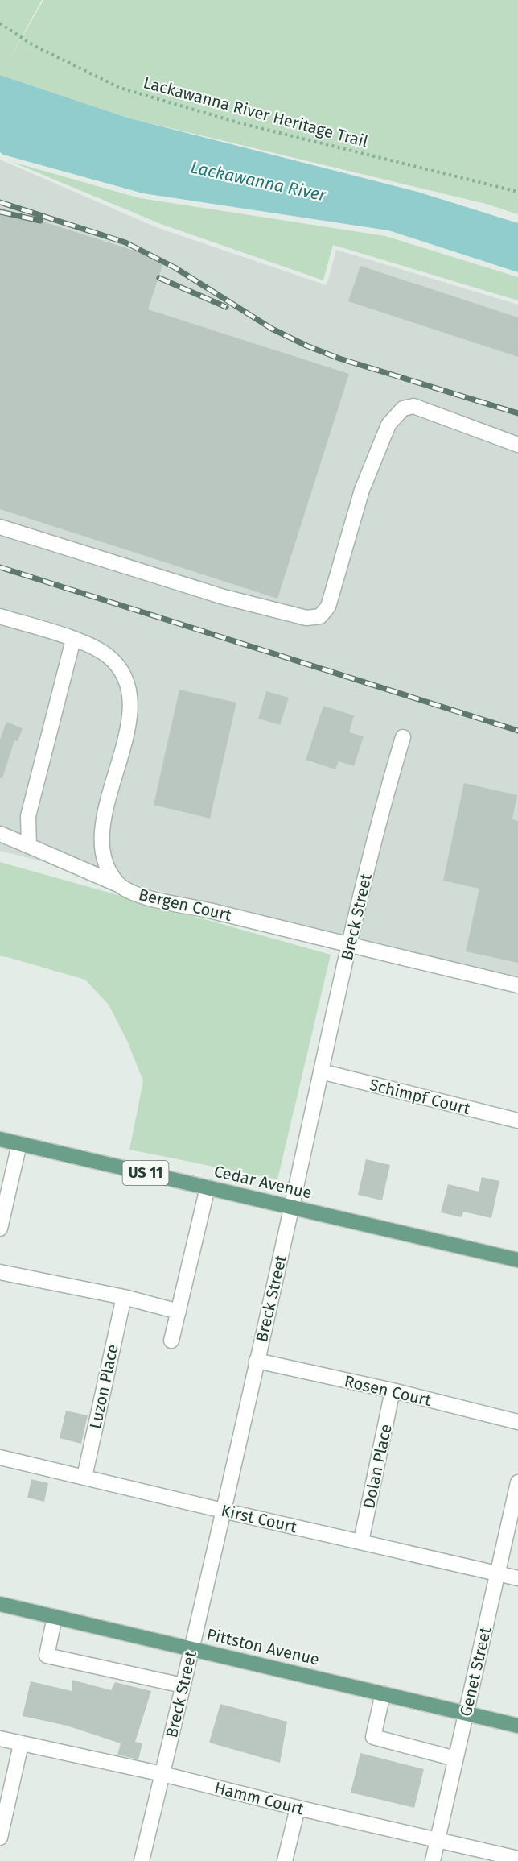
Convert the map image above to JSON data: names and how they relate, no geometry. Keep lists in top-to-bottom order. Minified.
{"streets":{"main road":["US 11","Cedar Avenue","Pittston Avenue"],"street":["Bergen Court","Breck Street","Schimpf Court","Luzon Place","Rosen Court","Dolan Place","Kirst Court","Genet Street","Hamm Court"],"path":["Lackawanna River Heritage Trail"]},"crossings":[["Bergen Court","Breck Street"],["Breck Street","Schimpf Court"],["Breck Street","Cedar Avenue"],["Breck Street","Rosen Court"],["Breck Street","Kirst Court"],["Breck Street","Pittston Avenue"],["Breck Street","Hamm Court"],["Luzon Place","Kirst Court"],["Rosen Court","Dolan Place"],["Dolan Place","Kirst Court"],["Kirst Court","Genet Street"],["Pittston Avenue","Genet Street"],["Genet Street","Hamm Court"]],"water":["Lackawanna River"]}
